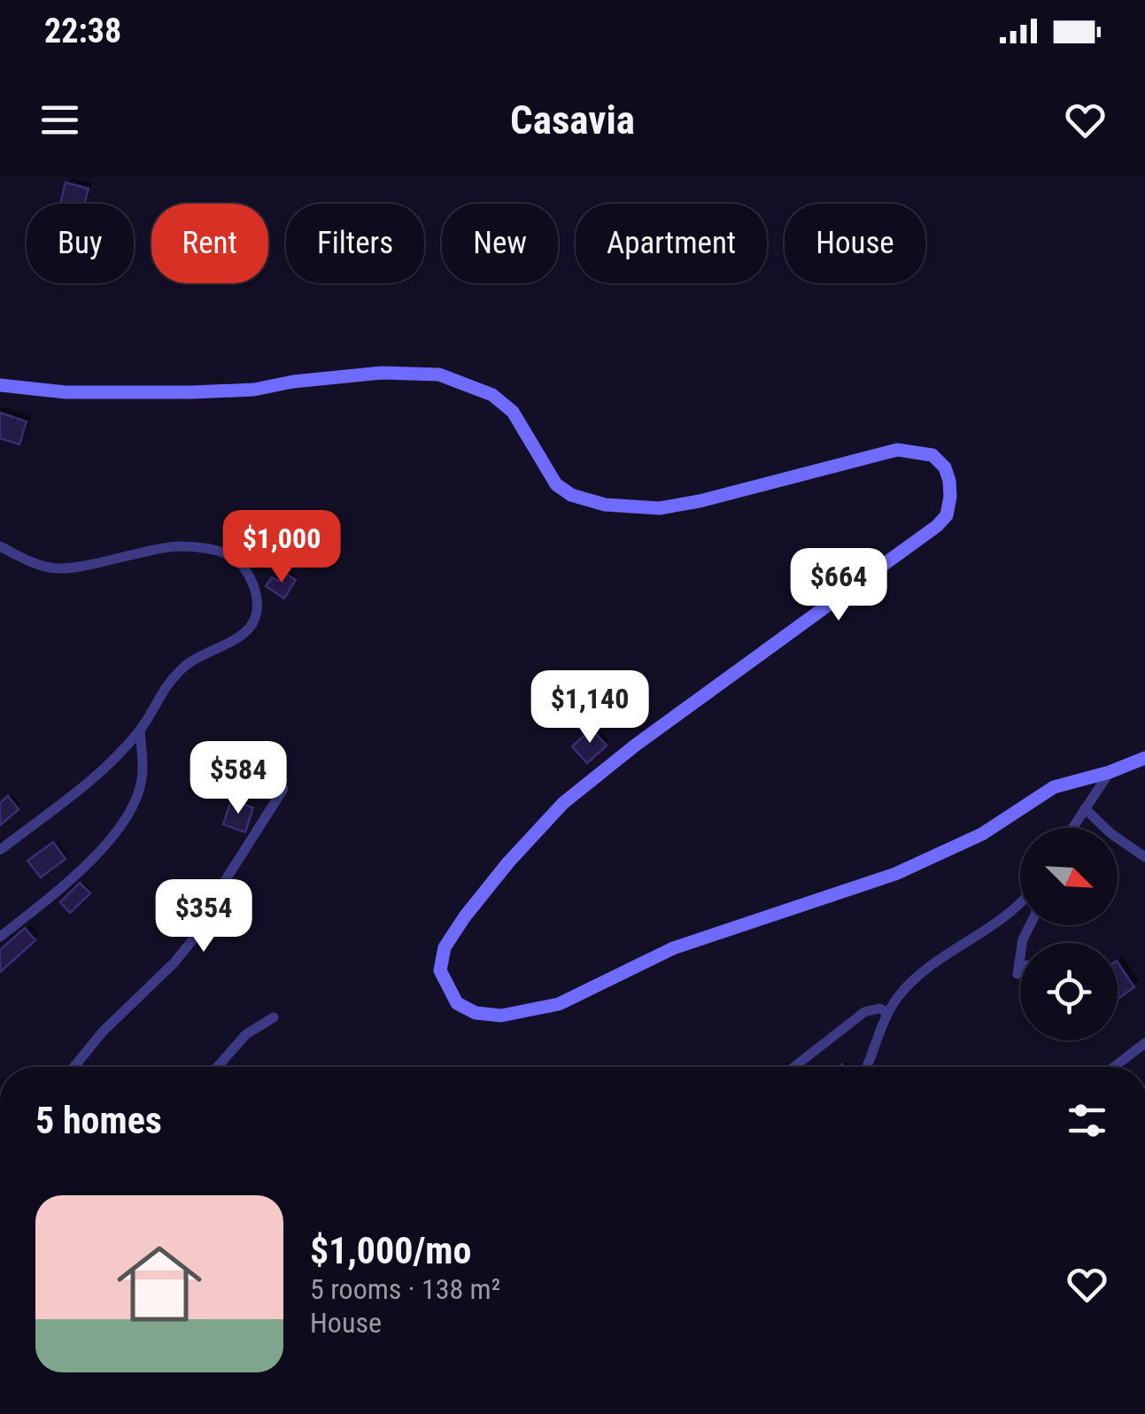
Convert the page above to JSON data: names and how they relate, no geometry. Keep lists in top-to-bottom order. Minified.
{"north":"bottom right","page":{"status":"22:38","header":"Casavia","chip":["Buy","Rent","Filters","New","Apartment","House"],"price":["$1,000","$664","$1,140","$584","$354"],"heading":"5 homes","list":[{"name":"$1,000/mo","note":"5 rooms · 138 m² · House"}]}}
